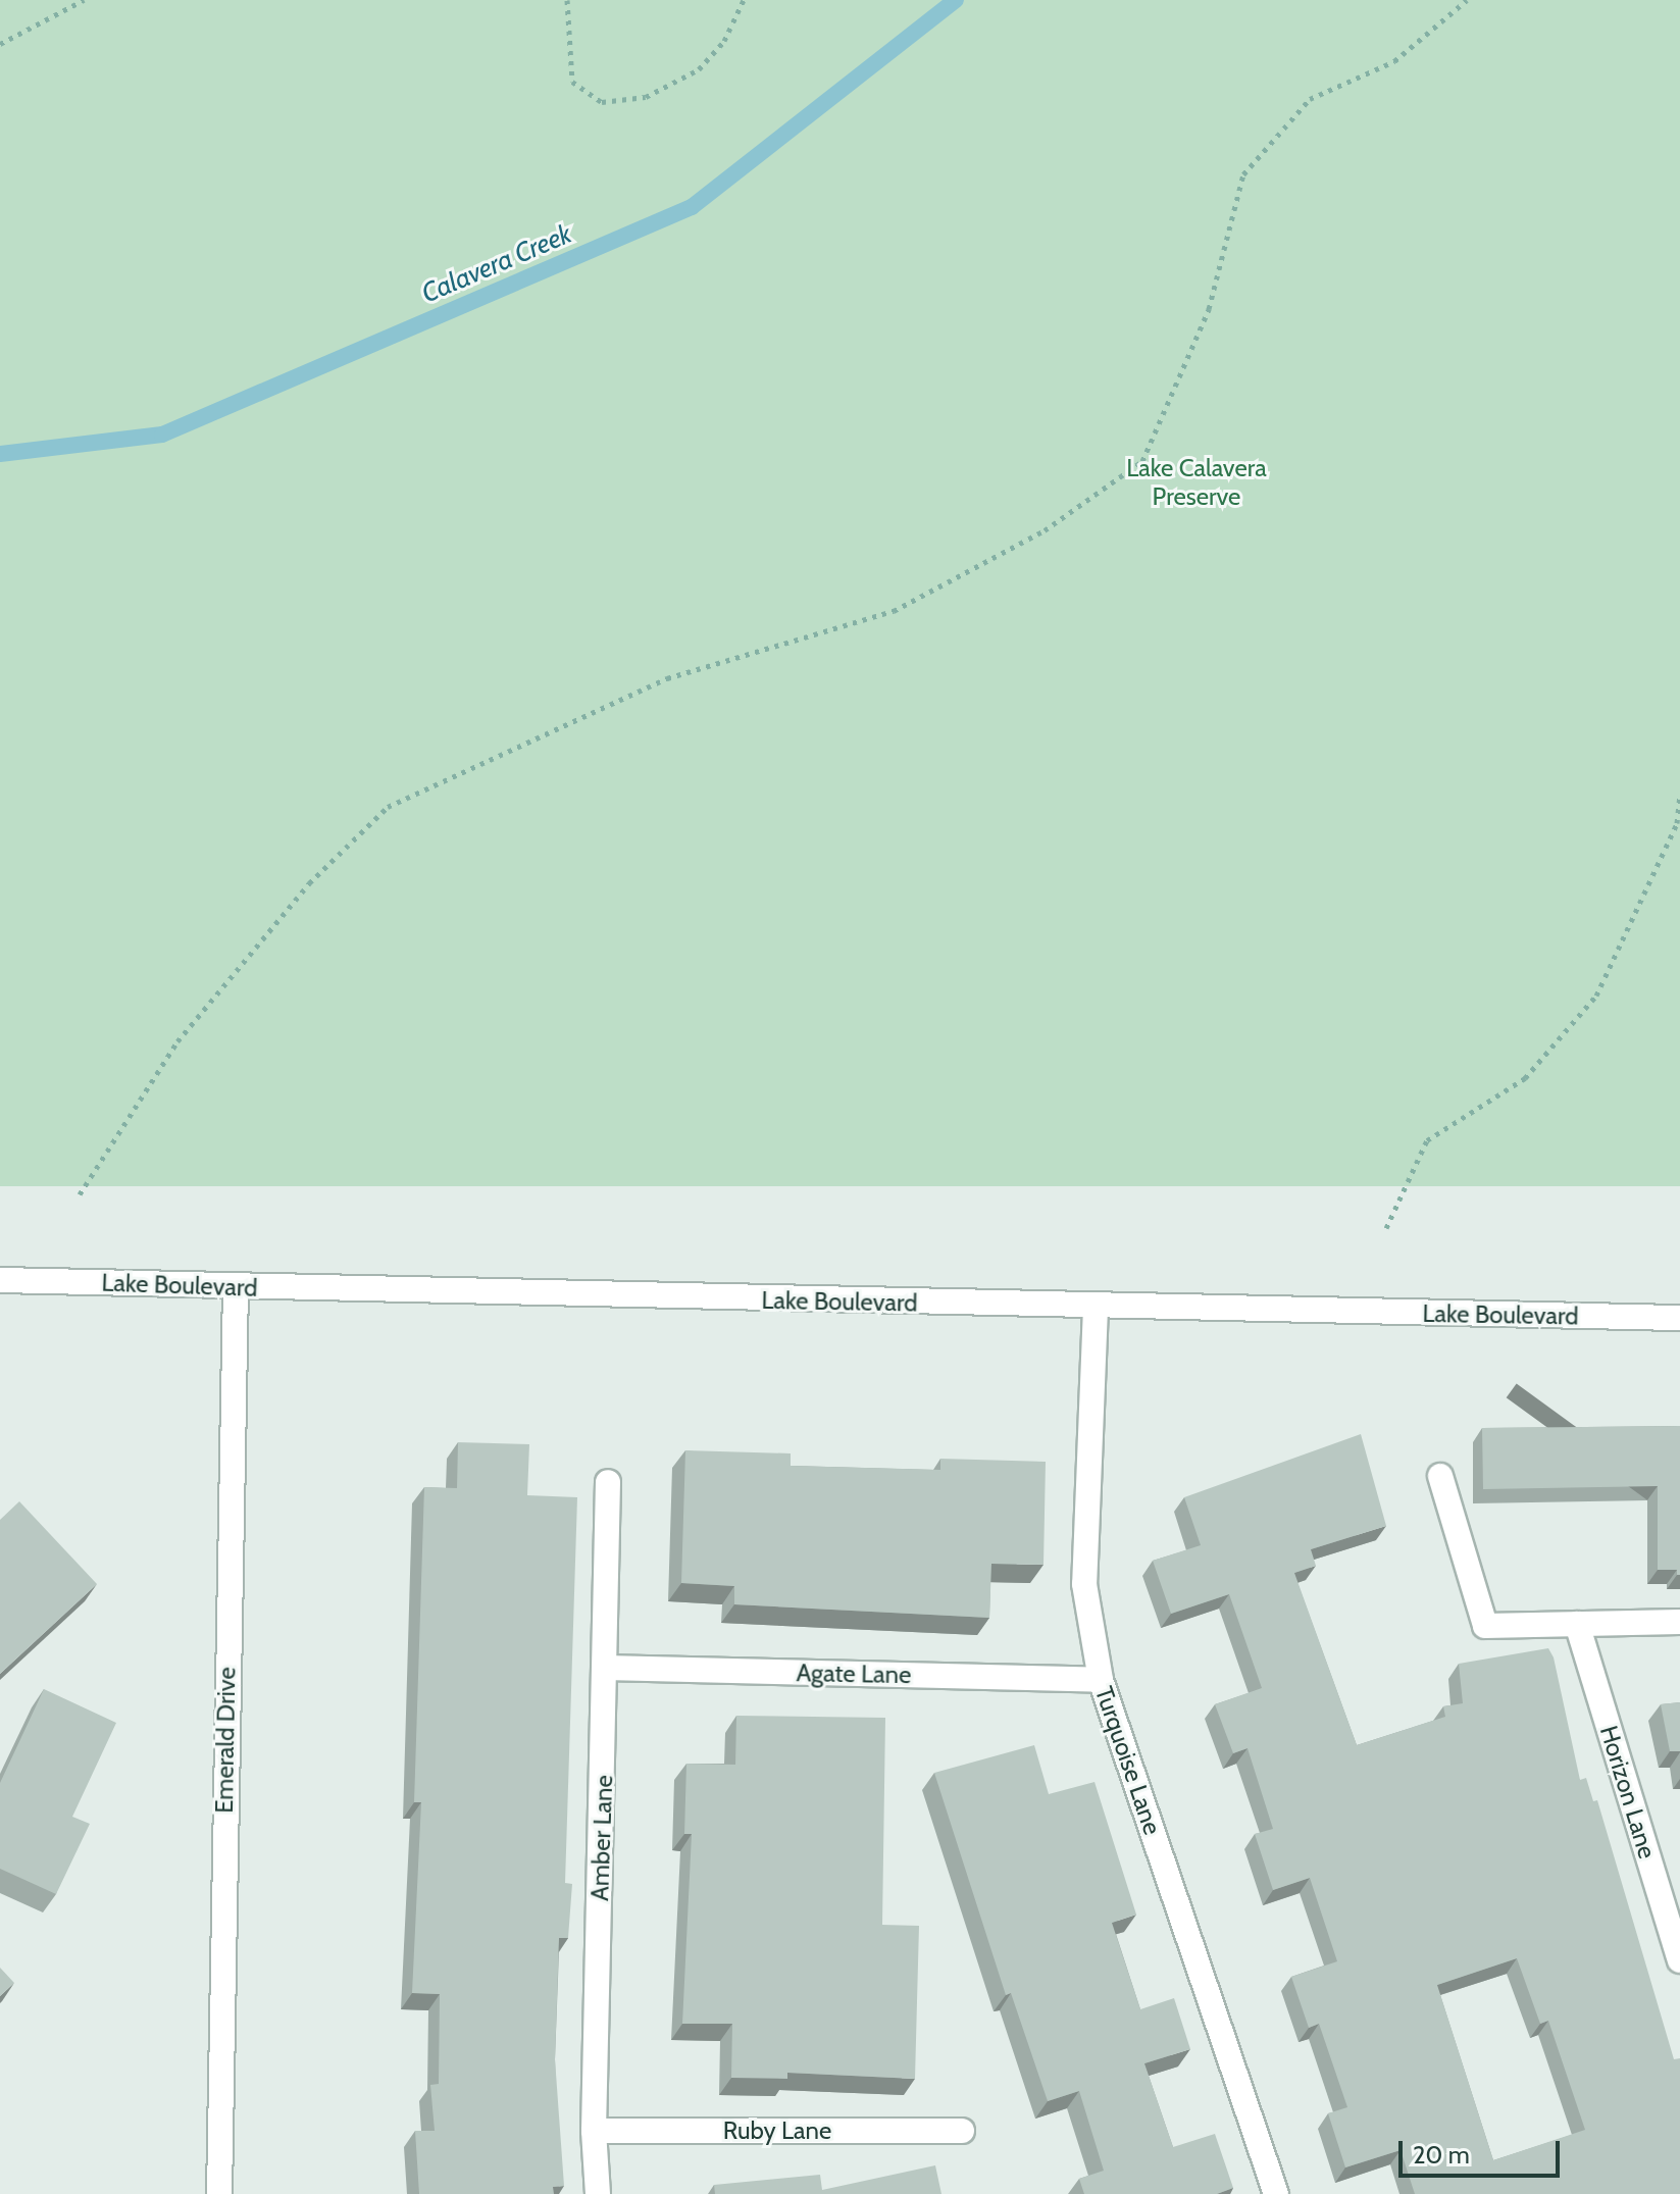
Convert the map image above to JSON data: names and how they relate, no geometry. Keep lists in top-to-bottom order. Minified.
{"streets":{"street":["Lake Boulevard","Agate Lane","Emerald Drive","Turquoise Lane","Horizon Lane","Amber Lane","Ruby Lane"]},"crossings":[["Lake Boulevard","Emerald Drive"],["Lake Boulevard","Turquoise Lane"],["Agate Lane","Turquoise Lane"],["Agate Lane","Amber Lane"],["Amber Lane","Ruby Lane"]],"water":["Calavera Creek"],"parks":["Lake Calavera Preserve"],"scale_bar":"20 m"}
